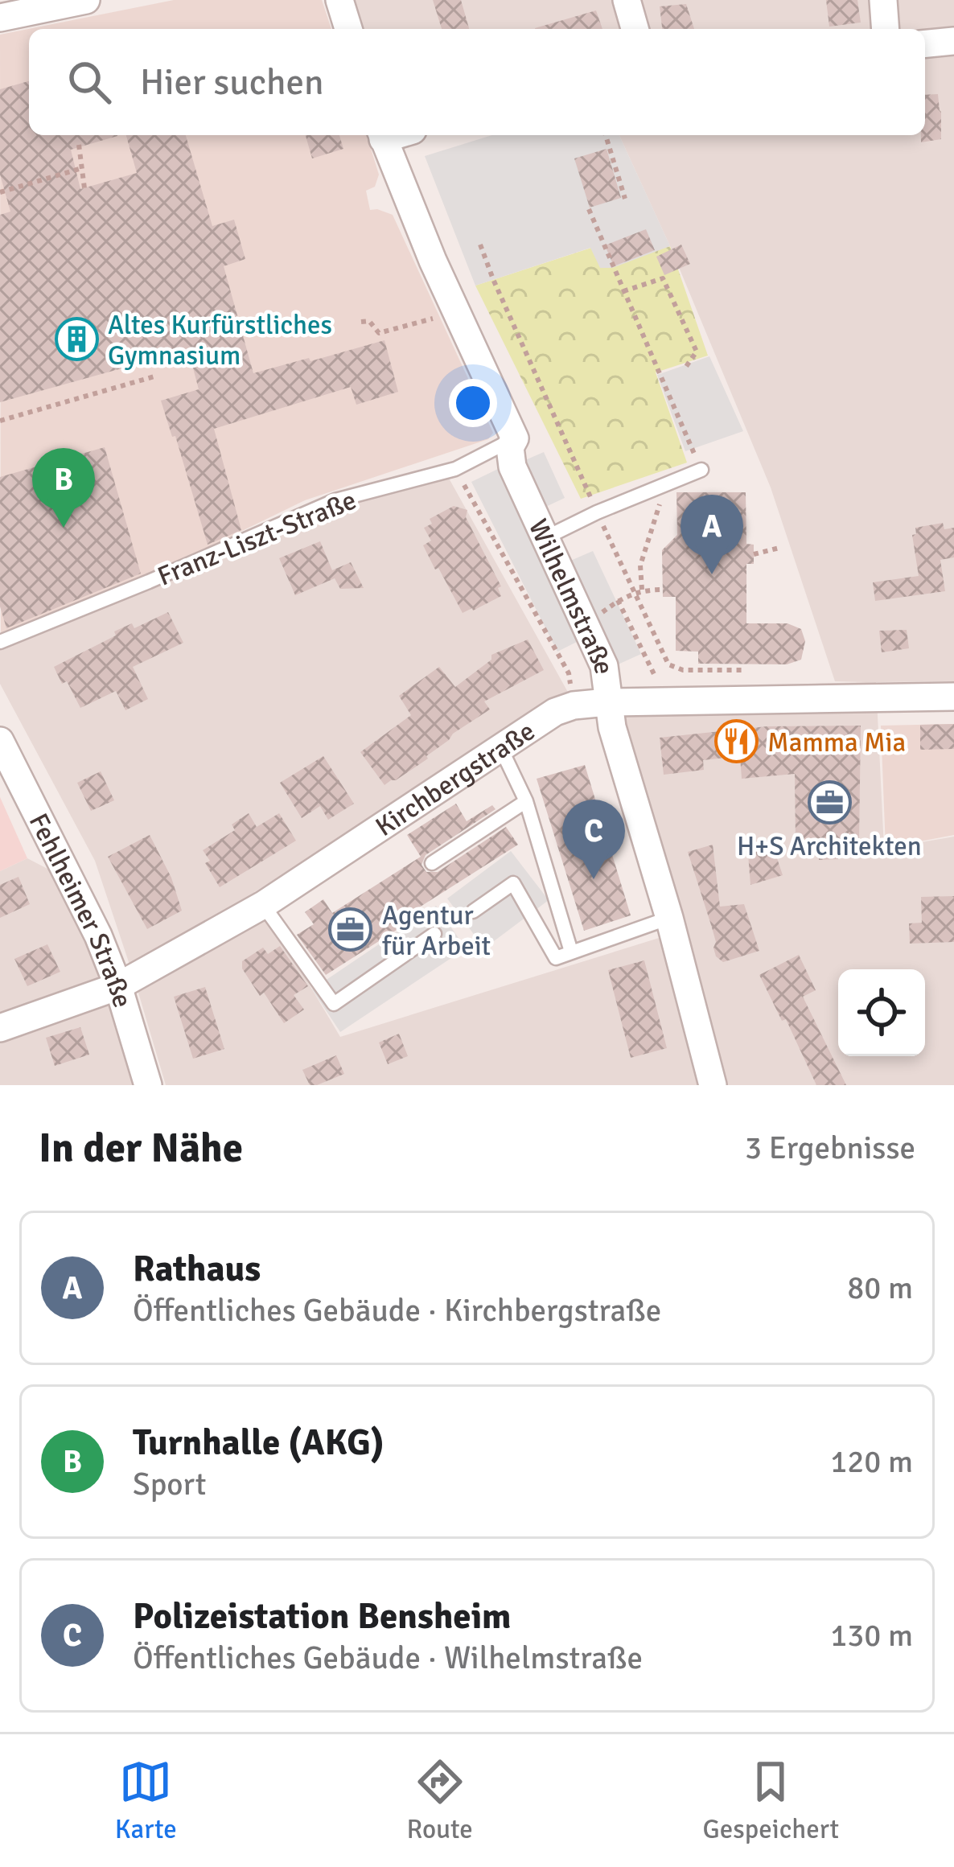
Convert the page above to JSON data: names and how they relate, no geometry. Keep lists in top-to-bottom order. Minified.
{"streets":{"street":["Wilhelmstraße","Kirchbergstraße","Fehlheimer Straße"],"lane":["Franz-Liszt-Straße"]},"crossings":[["Franz-Liszt-Straße","Wilhelmstraße"],["Wilhelmstraße","Kirchbergstraße"],["Kirchbergstraße","Fehlheimer Straße"]],"places":{"building":["Altes Kurfürstliches Gymnasium"],"restaurant":["Mamma Mia"],"office":["H+S Architekten","Agentur für Arbeit"]},"page":{"search":"Hier suchen","pins":["B","A","C"],"heading":["In der Nähe","3 Ergebnisse"],"list":[{"mark":"A","name":"Rathaus","note":"Öffentliches Gebäude · Kirchbergstraße","value":"80 m"},{"mark":"B","name":"Turnhalle (AKG)","note":"Sport","value":"120 m"},{"mark":"C","name":"Polizeistation Bensheim","note":"Öffentliches Gebäude · Wilhelmstraße","value":"130 m"}],"nav":["Karte","Route","Gespeichert"]}}
